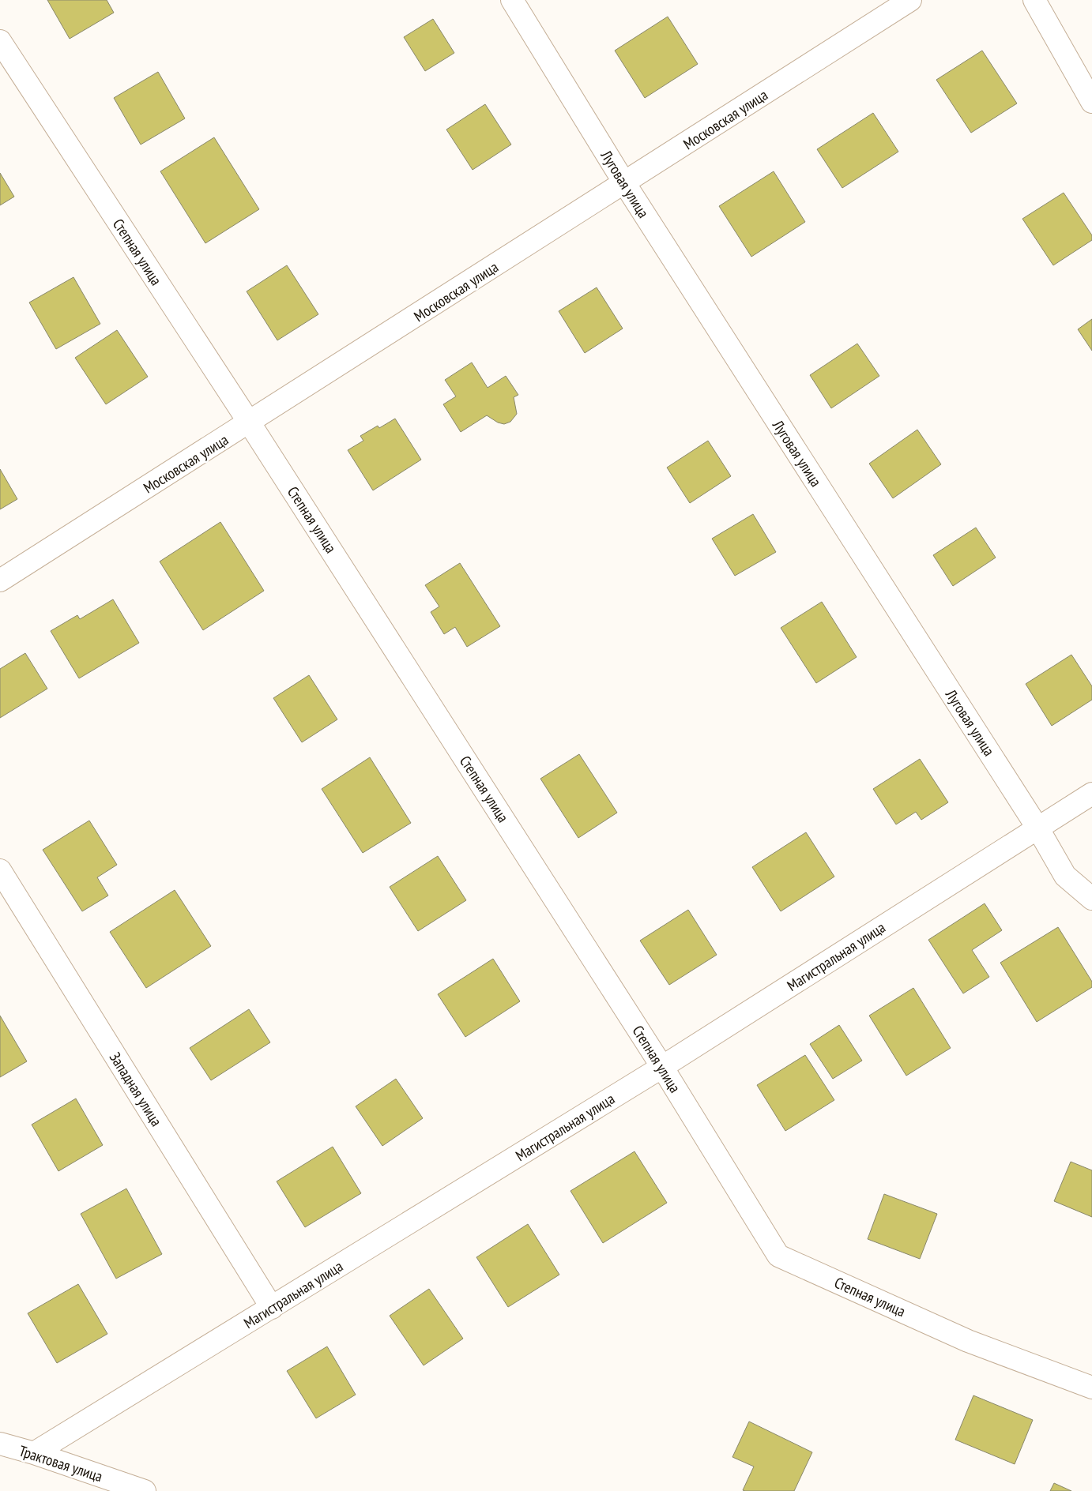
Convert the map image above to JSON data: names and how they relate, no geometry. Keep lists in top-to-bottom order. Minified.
{"streets":{"street":["Московская улица","Луговая улица","Степная улица","Магистральная улица","Западная улица","Трактовая улица"]},"crossings":[["Московская улица","Луговая улица"],["Московская улица","Степная улица"],["Луговая улица","Магистральная улица"],["Степная улица","Магистральная улица"],["Магистральная улица","Западная улица"],["Магистральная улица","Трактовая улица"]]}
